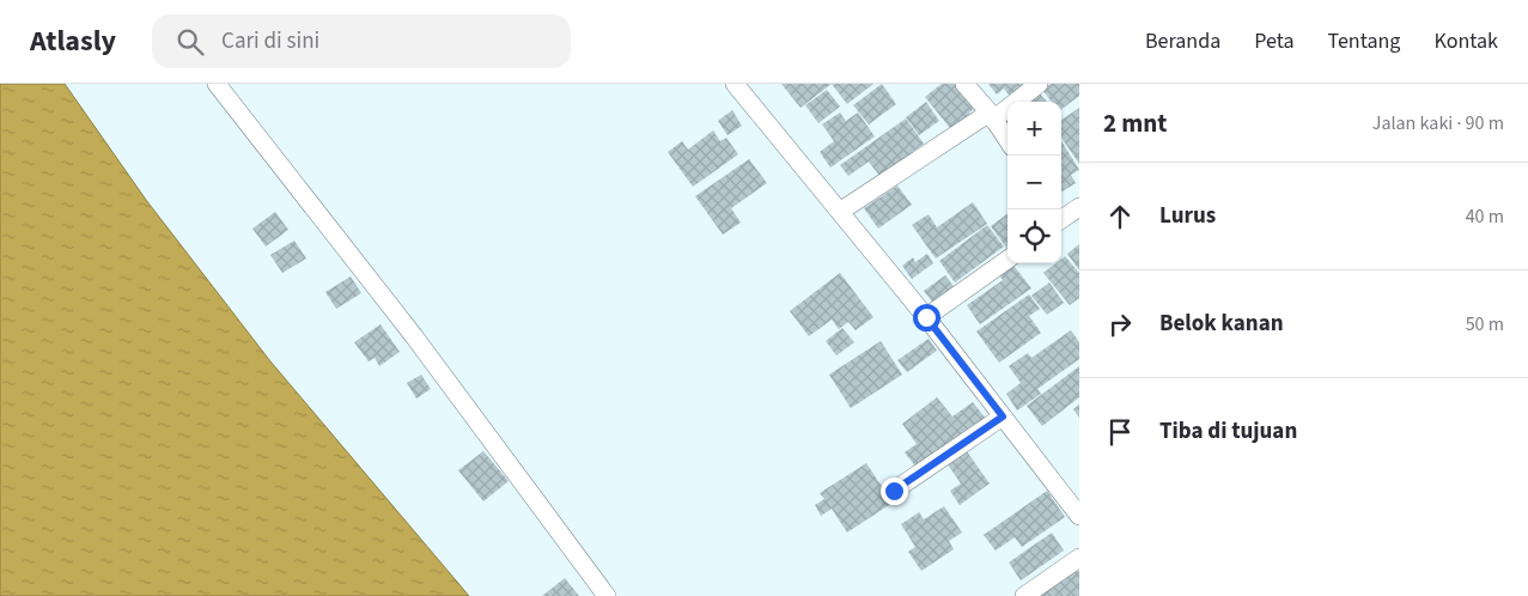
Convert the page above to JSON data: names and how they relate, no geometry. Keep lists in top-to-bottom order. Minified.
{"page":{"header":"Atlasly","search":"Cari di sini","nav":["Beranda","Peta","Tentang","Kontak"],"heading":["2 mnt","Jalan kaki · 90 m"],"map_buttons":["+","−"],"list":[["Lurus","40 m"],["Belok kanan","50 m"],"Tiba di tujuan"]}}
